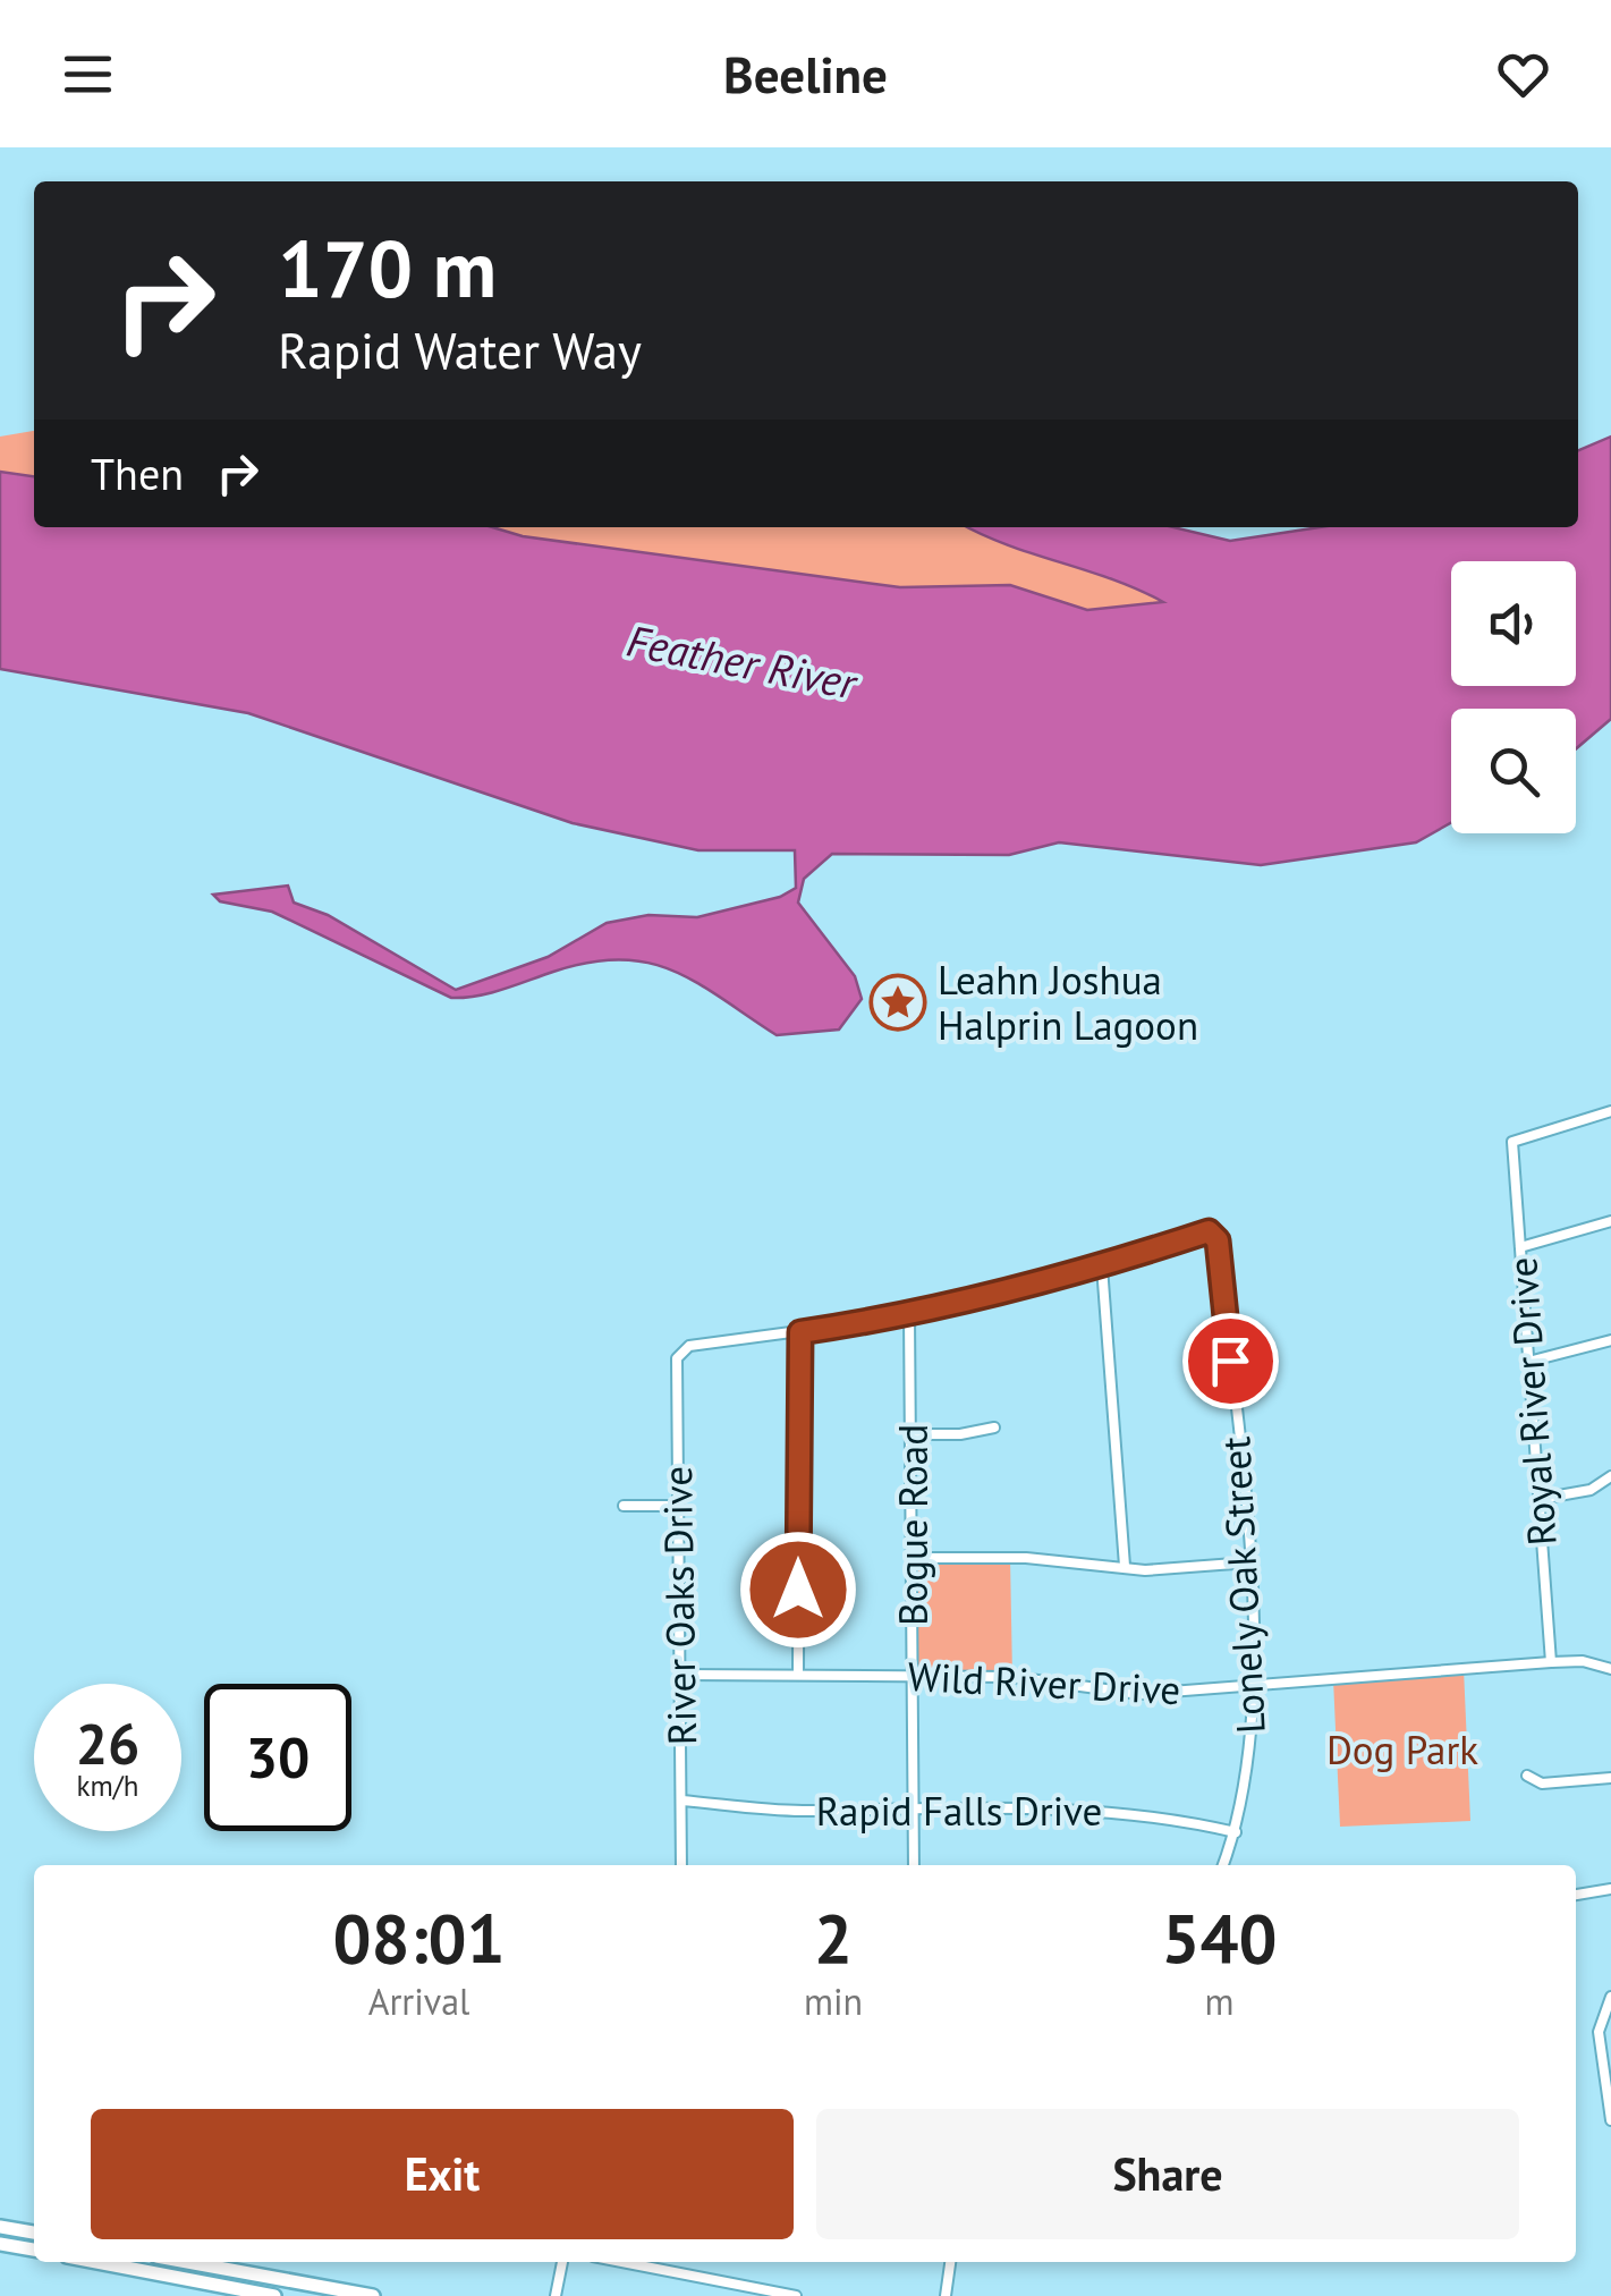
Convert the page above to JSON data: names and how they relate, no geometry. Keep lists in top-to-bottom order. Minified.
{"streets":{"street":["Royal River Drive","Bogue Road","Lonely Oak Street","River Oaks Drive","Wild River Drive","Rapid Falls Drive"]},"crossings":[["Royal River Drive","Wild River Drive"],["Bogue Road","Wild River Drive"],["Bogue Road","Rapid Falls Drive"],["Lonely Oak Street","Wild River Drive"],["Lonely Oak Street","Rapid Falls Drive"],["River Oaks Drive","Wild River Drive"],["River Oaks Drive","Rapid Falls Drive"]],"water":["Feather River"],"parks":["Dog Park"],"places":{"place":["Leahn Joshua Halprin Lagoon"]},"page":{"header":"Beeline","turn":["170 m","Rapid Water Way"],"then":"Then","speed":"26 km/h","limit":"30","eta":["08:01","Arrival","2","min","540","m"],"buttons":["Exit","Share"]}}
